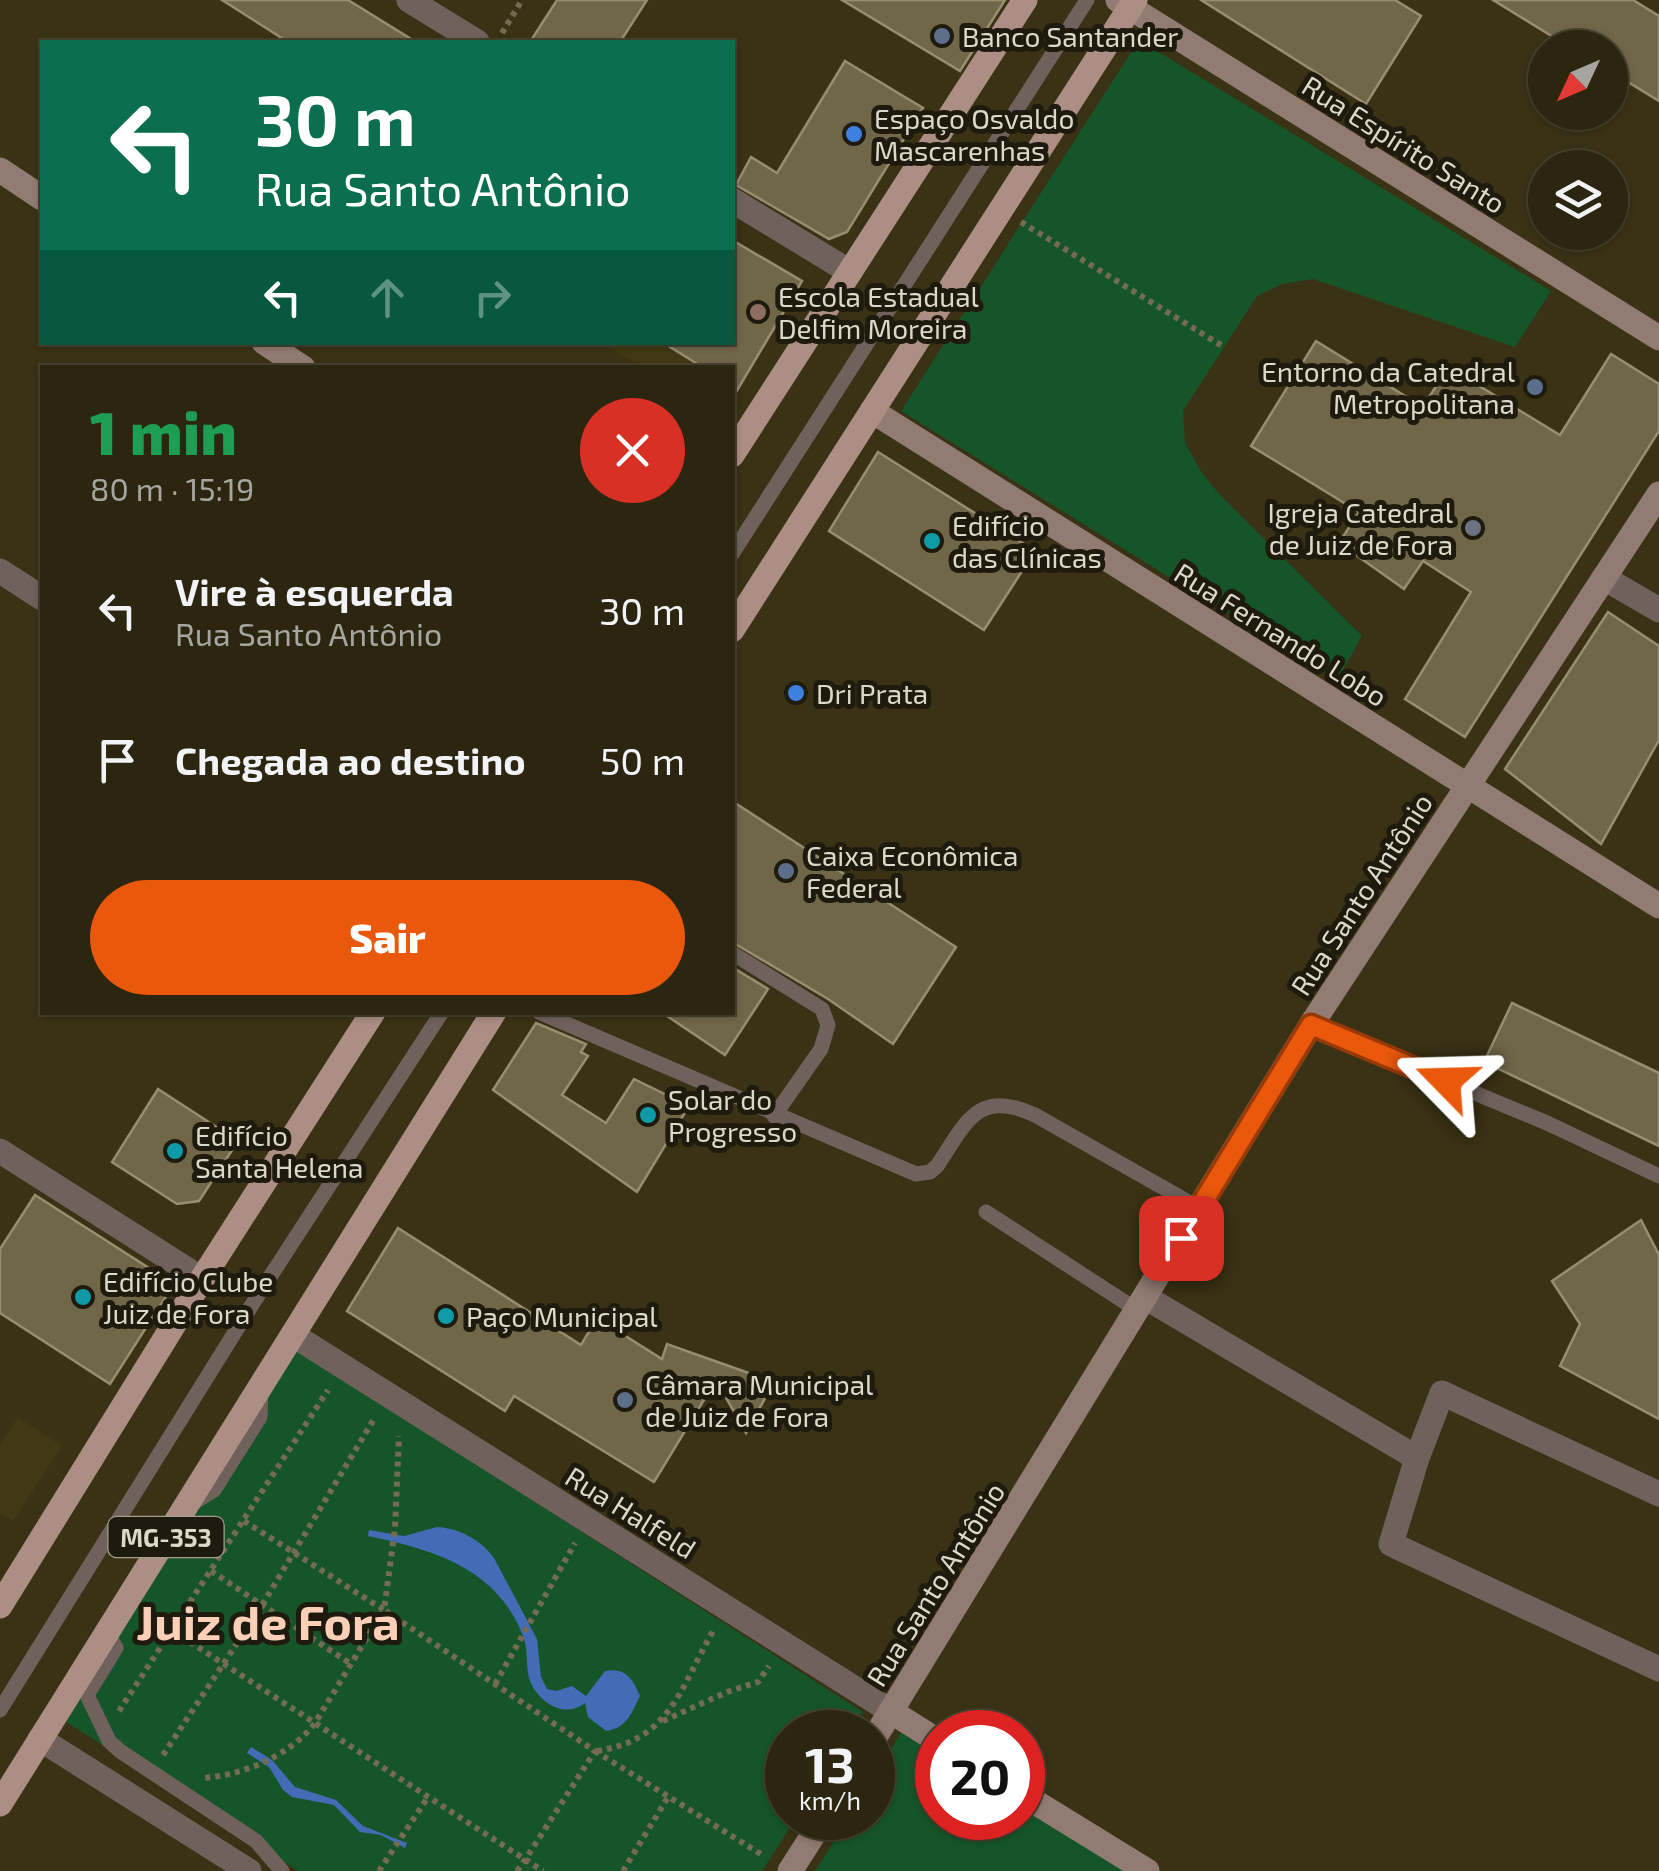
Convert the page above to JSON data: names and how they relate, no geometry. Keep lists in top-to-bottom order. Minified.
{"streets":{"main road":["MG-353"],"street":["Rua Espírito Santo","Rua Fernando Lobo","Rua Santo Antônio","Rua Halfeld"]},"crossings":[["Rua Fernando Lobo","Rua Santo Antônio"],["Rua Halfeld","MG-353"]],"districts":["Juiz de Fora"],"places":["Banco Santander","Espaço Osvaldo Mascarenhas","Escola Estadual Delfim Moreira","Entorno da Catedral Metropolitana","Igreja Catedral de Juiz de Fora","Edifício das Clínicas","Dri Prata","Caixa Econômica Federal","Solar do Progresso","Edifício Santa Helena","Edifício Clube Juiz de Fora","Paço Municipal","Câmara Municipal de Juiz de Fora"],"north":"bottom left","page":{"turn":["30 m","Rua Santo Antônio"],"heading":["1 min","80 m · 15:19"],"list":[{"name":"Vire à esquerda","note":"Rua Santo Antônio","value":"30 m"},{"name":"Chegada ao destino","value":"50 m"}],"buttons":"Sair","speed":"13 km/h","limit":"20"}}
